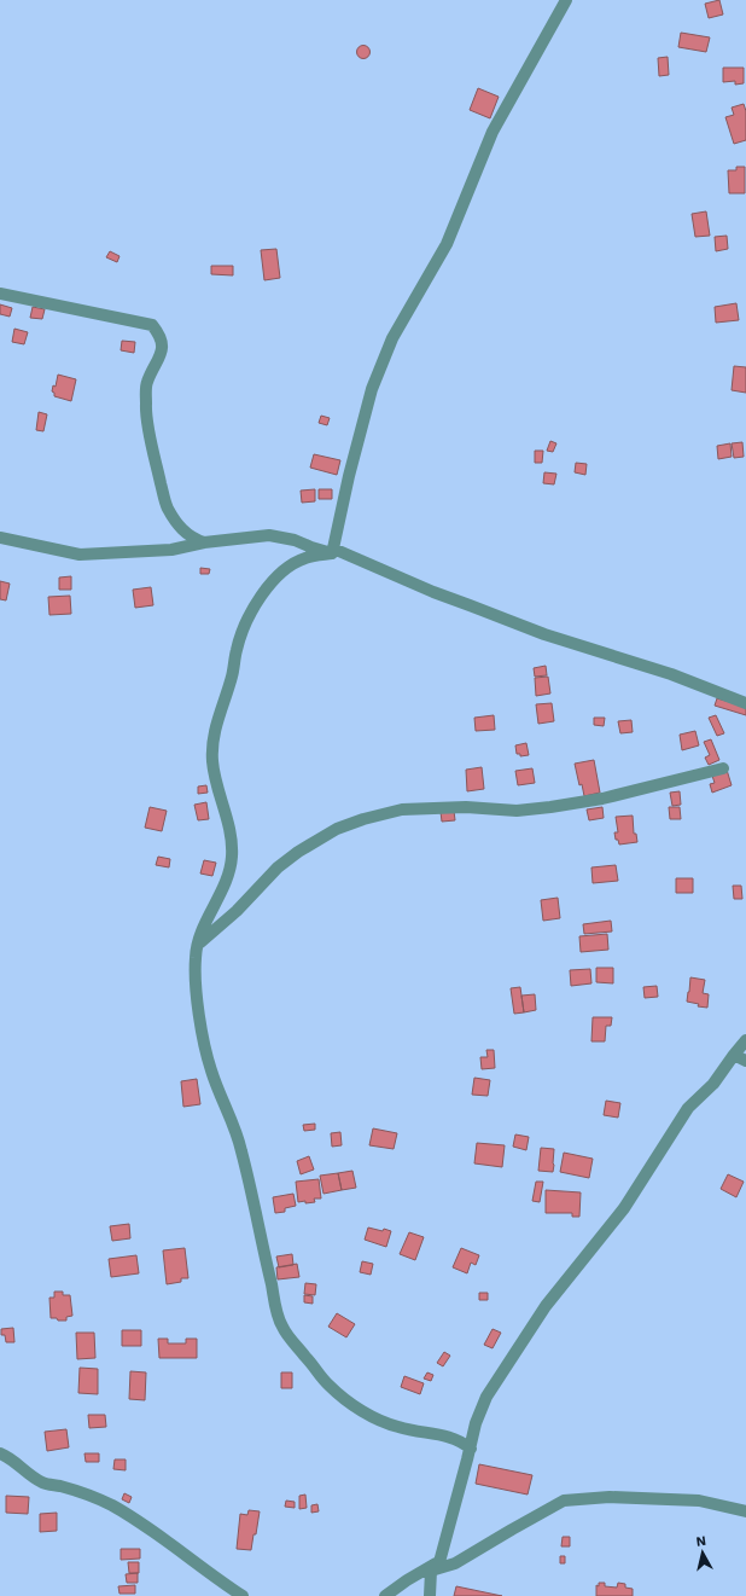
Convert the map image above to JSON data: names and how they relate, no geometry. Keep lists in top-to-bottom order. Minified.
{"north":"top"}
